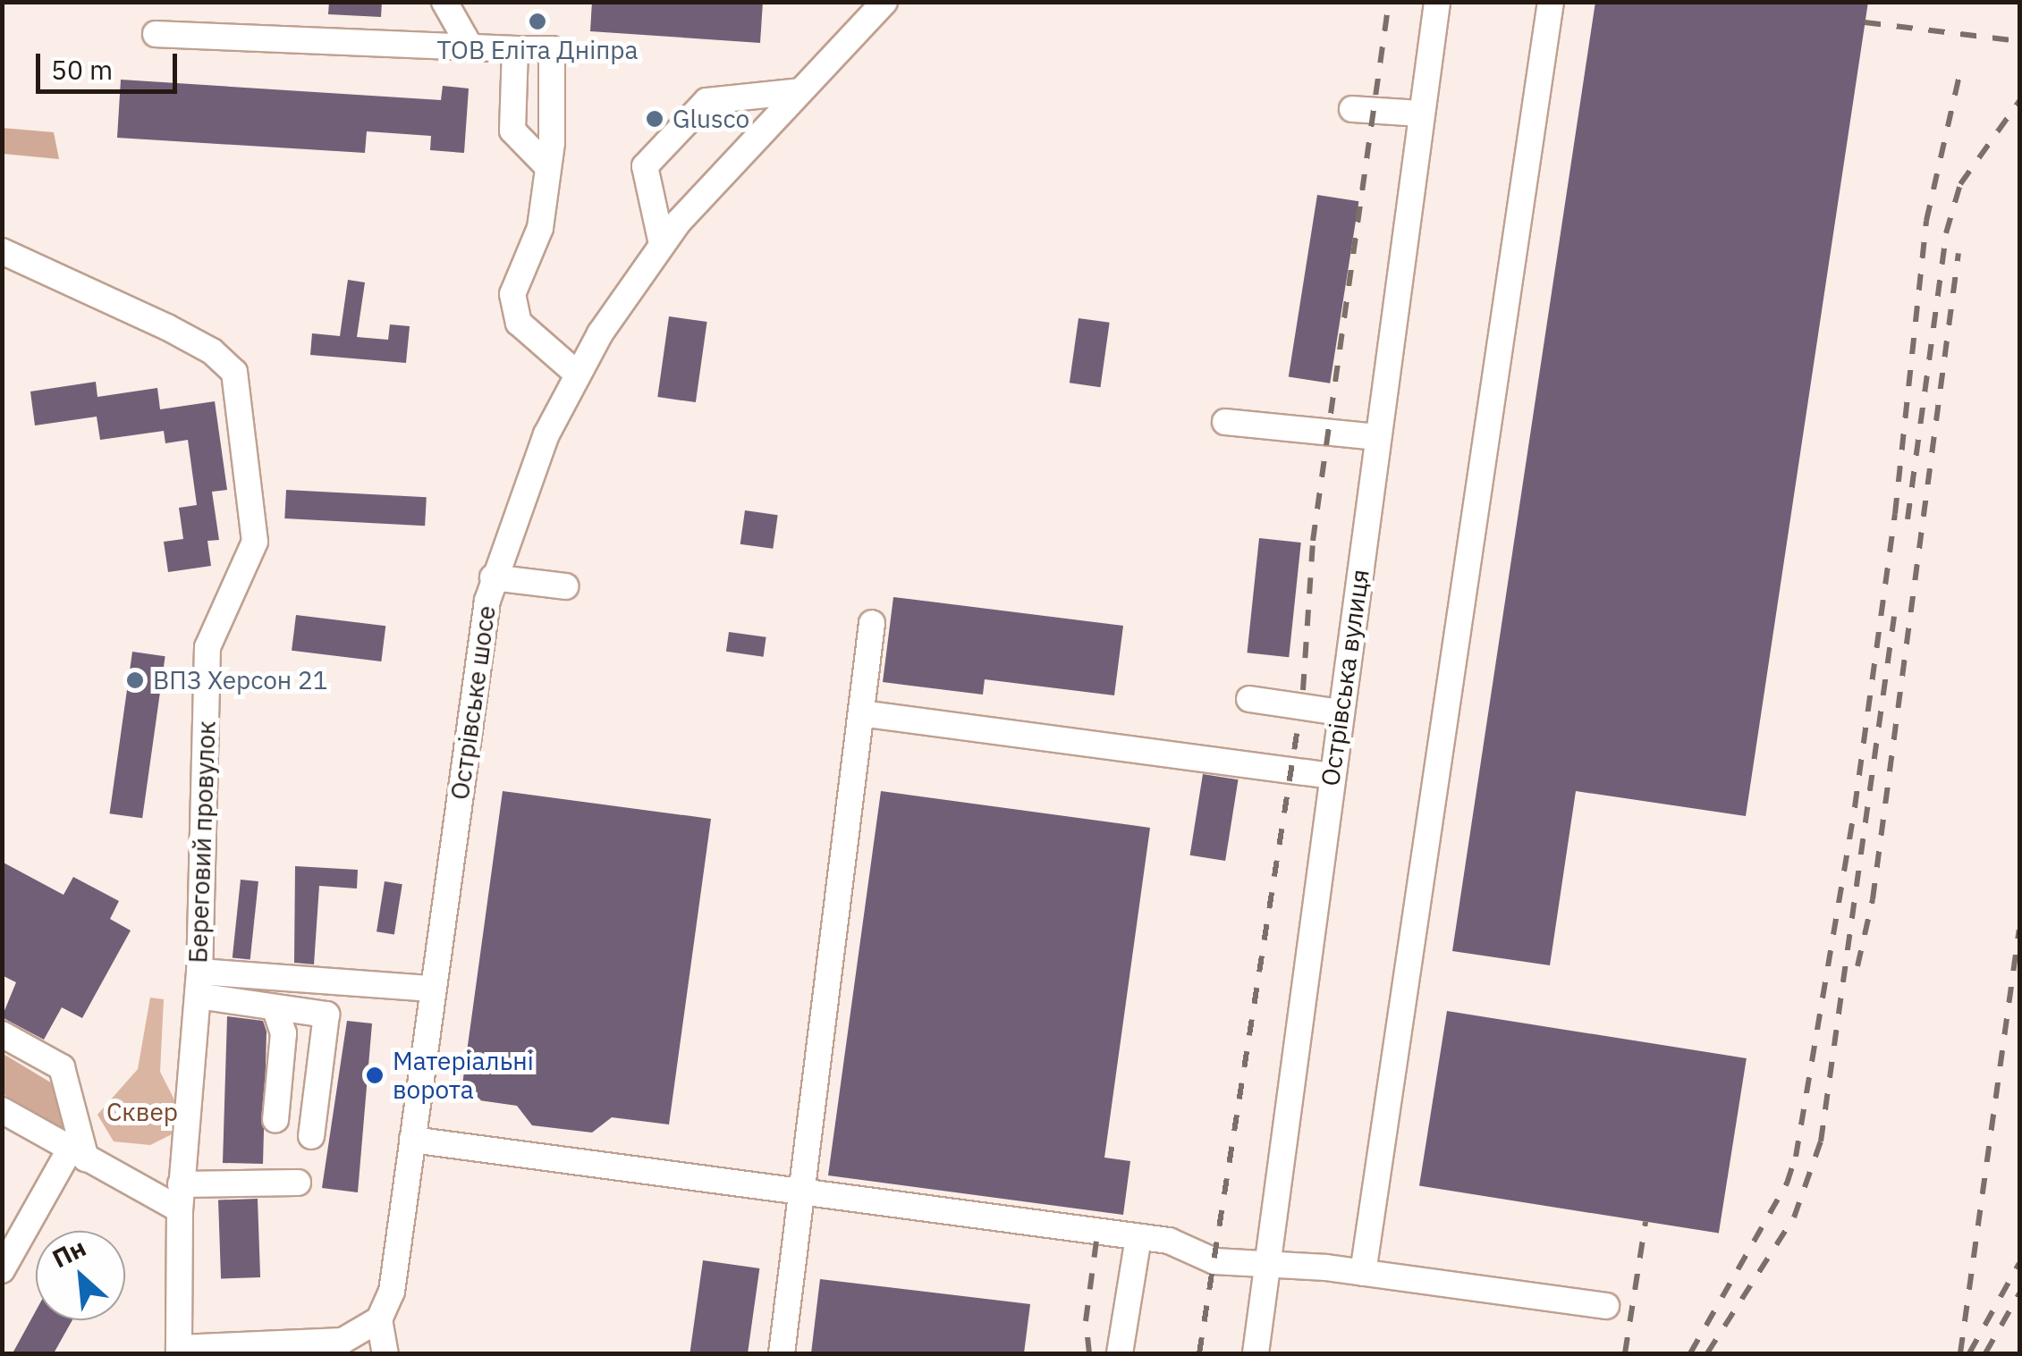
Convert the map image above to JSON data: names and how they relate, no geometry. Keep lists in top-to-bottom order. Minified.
{"streets":{"street":["Острівська вулиця","Острівське шосе","Береговий провулок"]},"parks":["Сквер"],"places":["ТОВ Еліта Дніпра","Glusco","ВПЗ Херсон 21","Матеріальні ворота"],"scale_bar":"50 m","north":"top left"}
